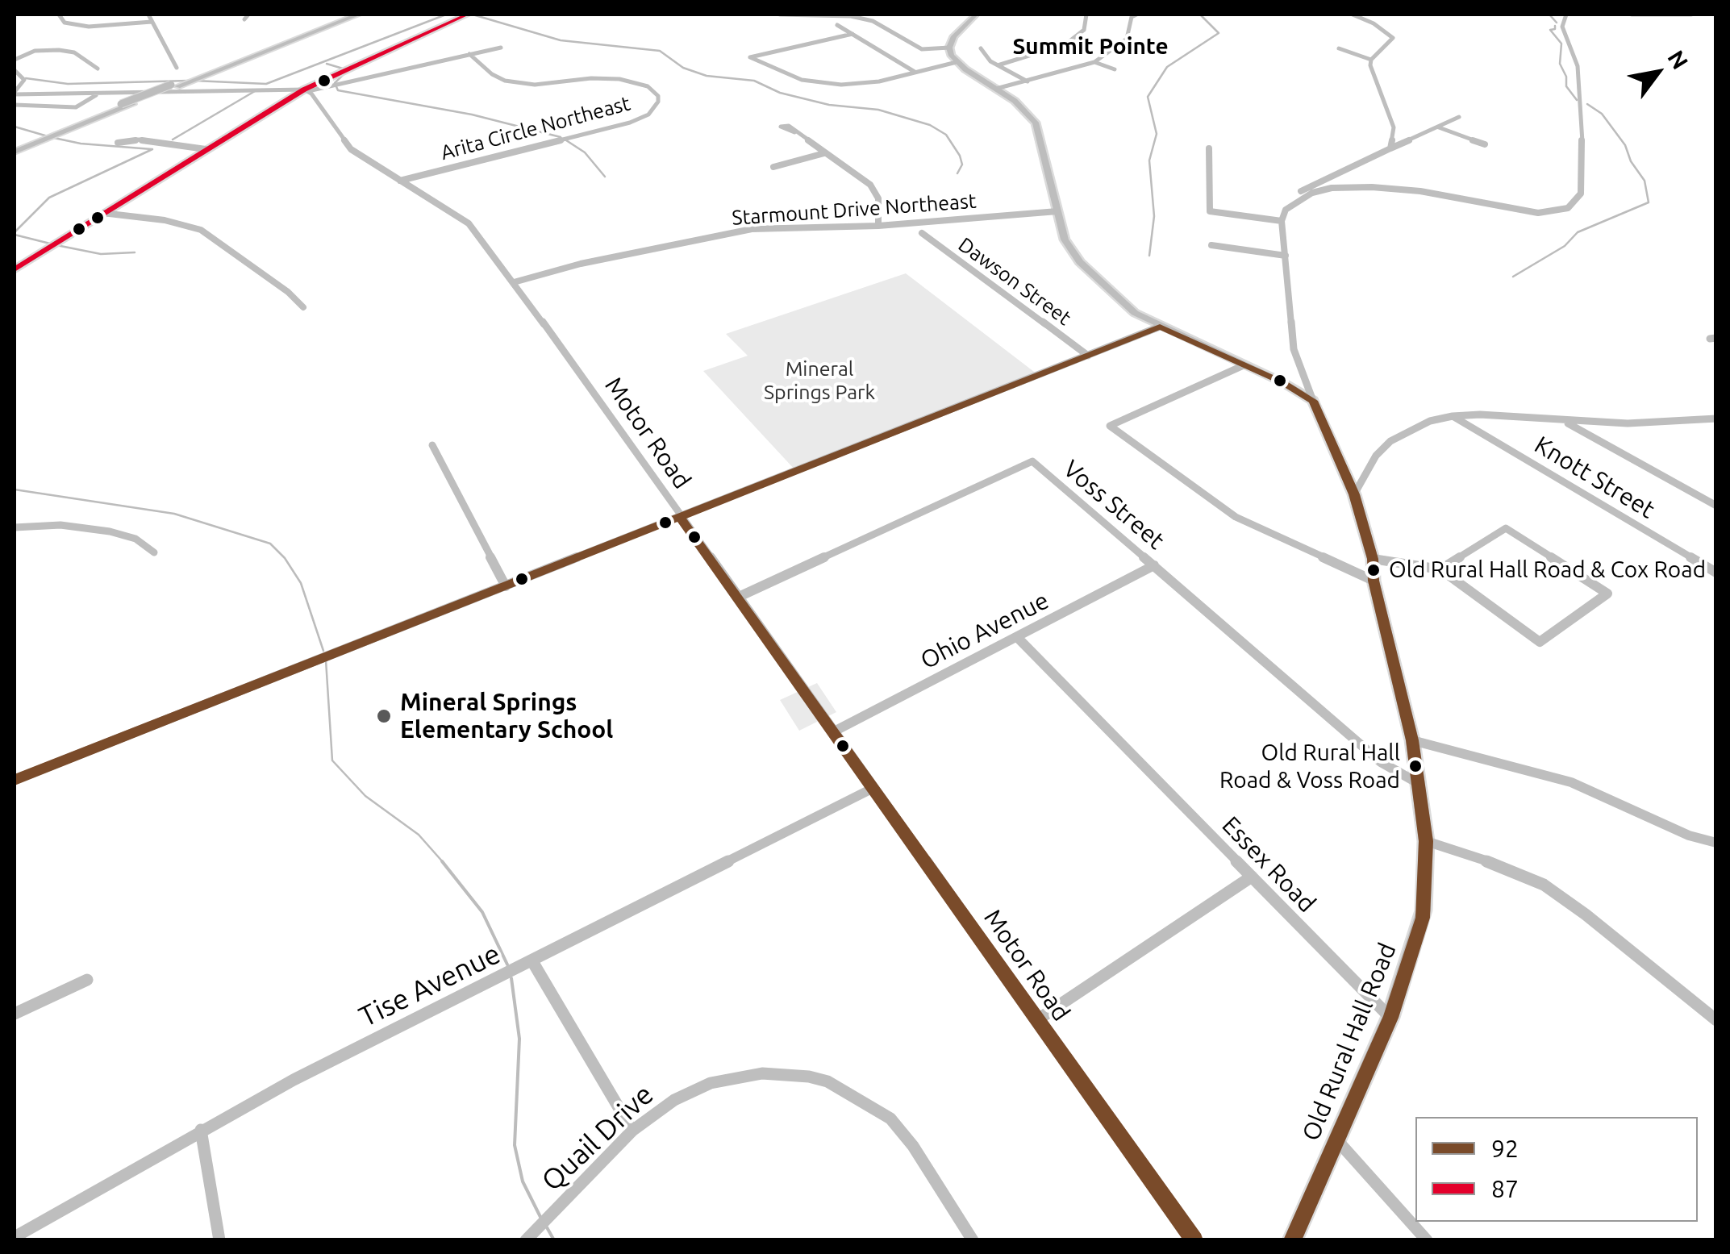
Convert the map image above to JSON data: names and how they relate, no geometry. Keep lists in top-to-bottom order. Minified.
{"streets":{"main road":["Old Rural Hall Road"],"street":["Arita Circle Northeast","Starmount Drive Northeast","Dawson Street","Motor Road","Knott Street","Voss Street","Ohio Avenue","Essex Road","Tise Avenue","Quail Drive"]},"crossings":[["Arita Circle Northeast","Motor Road"],["Starmount Drive Northeast","Motor Road"],["Motor Road","Voss Street"],["Motor Road","Ohio Avenue"],["Motor Road","Tise Avenue"],["Voss Street","Ohio Avenue"],["Voss Street","Old Rural Hall Road"],["Ohio Avenue","Essex Road"],["Essex Road","Old Rural Hall Road"]],"districts":["Summit Pointe"],"parks":["Mineral Springs Park"],"places":["Old Rural Hall Road & Cox Road","Mineral Springs Elementary School","Old Rural Hall Road & Voss Road"],"lines":["transit line 87","transit line 92"],"legend":["92","87"],"north":"top right"}
